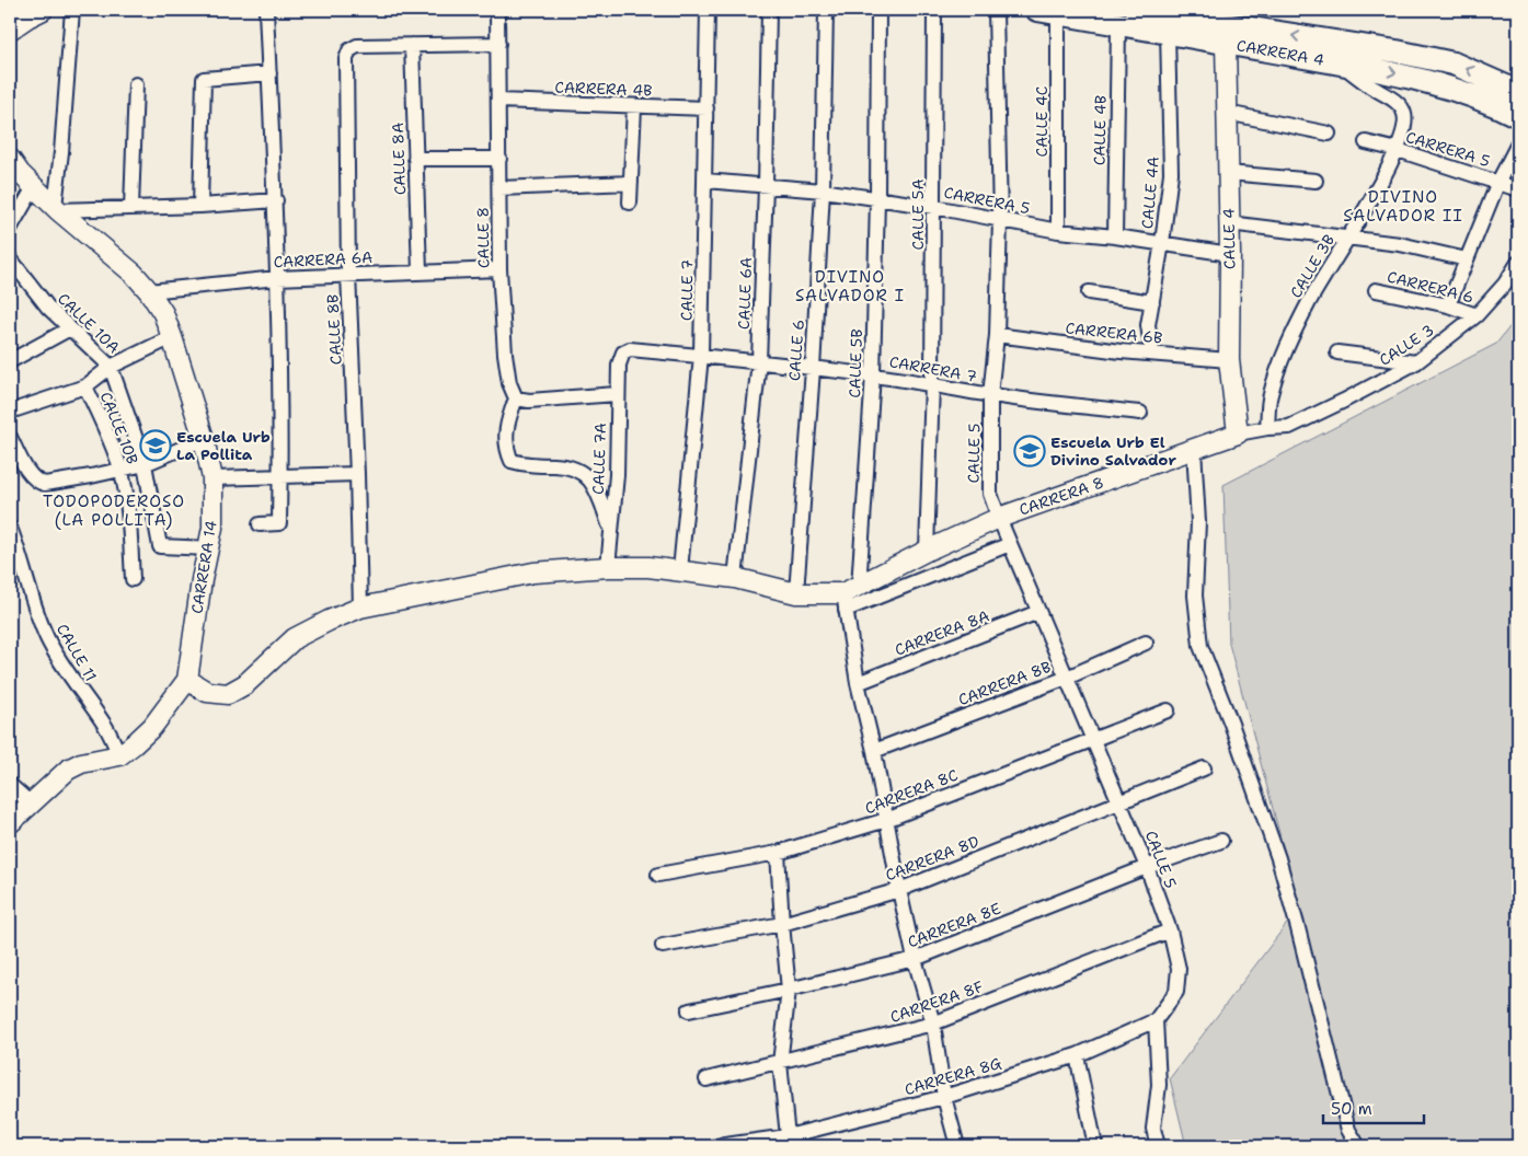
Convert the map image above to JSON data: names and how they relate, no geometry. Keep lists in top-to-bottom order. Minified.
{"streets":{"main road":["CARRERA 4"],"street":["CARRERA 4B","CALLE 4C","CALLE 4B","CARRERA 5","CALLE 8A","CALLE 4A","CALLE 5A","CALLE 8","CALLE 4","CARRERA 6A","CALLE 3B","CARRERA 6","CALLE 7","CALLE 6A","CALLE 10A","CALLE 8B","CARRERA 6B","CALLE 3","CALLE 6","CALLE 5B","CARRERA 7","CALLE 10B","CALLE 5","CALLE 7A","CARRERA 8","CARRERA 14","CARRERA 8A","CALLE 11","CARRERA 8B","CARRERA 8C","CARRERA 8D","CARRERA 8E","CARRERA 8F","CARRERA 8G"]},"crossings":[["CARRERA 4","CALLE 4C"],["CARRERA 4","CALLE 4B"],["CARRERA 4","CALLE 4A"],["CARRERA 4","CALLE 4"],["CARRERA 4","CALLE 3B"],["CARRERA 4B","CALLE 8"],["CARRERA 4B","CALLE 7"],["CALLE 4C","CARRERA 5"],["CALLE 4B","CARRERA 5"],["CARRERA 5","CALLE 4A"],["CARRERA 5","CALLE 5A"],["CARRERA 5","CALLE 4"],["CARRERA 5","CALLE 3B"],["CARRERA 5","CALLE 7"],["CARRERA 5","CALLE 6A"],["CARRERA 5","CALLE 6"],["CARRERA 5","CALLE 5B"],["CARRERA 5","CALLE 5"],["CALLE 8A","CARRERA 6A"],["CALLE 8A","CALLE 8B"],["CALLE 4A","CARRERA 6B"],["CALLE 5A","CARRERA 7"],["CALLE 5A","CARRERA 8"],["CALLE 8","CARRERA 6A"],["CALLE 4","CARRERA 6B"],["CALLE 4","CARRERA 8"],["CARRERA 6A","CALLE 8B"],["CARRERA 6A","CARRERA 14"],["CALLE 3B","CARRERA 8"],["CARRERA 6","CALLE 3"],["CALLE 7","CARRERA 7"],["CALLE 6A","CARRERA 7"],["CALLE 10A","CARRERA 14"],["CARRERA 6B","CALLE 5"],["CALLE 3","CARRERA 8"],["CALLE 6","CARRERA 7"],["CALLE 5B","CARRERA 7"],["CALLE 5B","CARRERA 8"],["CALLE 5B","CARRERA 8A"],["CALLE 5B","CARRERA 8B"],["CALLE 5B","CARRERA 8C"],["CALLE 5B","CARRERA 8D"],["CALLE 5B","CARRERA 8E"],["CALLE 5B","CARRERA 8F"],["CALLE 5B","CARRERA 8G"],["CARRERA 7","CALLE 5"],["CARRERA 7","CALLE 7A"],["CALLE 5","CARRERA 8"],["CALLE 5","CARRERA 8A"],["CALLE 5","CARRERA 8B"],["CALLE 5","CARRERA 8C"],["CALLE 5","CARRERA 8D"],["CALLE 5","CARRERA 8E"],["CALLE 5","CARRERA 8F"],["CALLE 5","CARRERA 8G"],["CARRERA 14","CALLE 11"]],"districts":["DIVINO SALVADOR II","DIVINO SALVADOR I","TODOPODEROSO (LA POLLITA)"],"places":{"school or university":["Escuela Urb La Pollita","Escuela Urb El Divino Salvador"]},"scale_bar":"50 m"}
